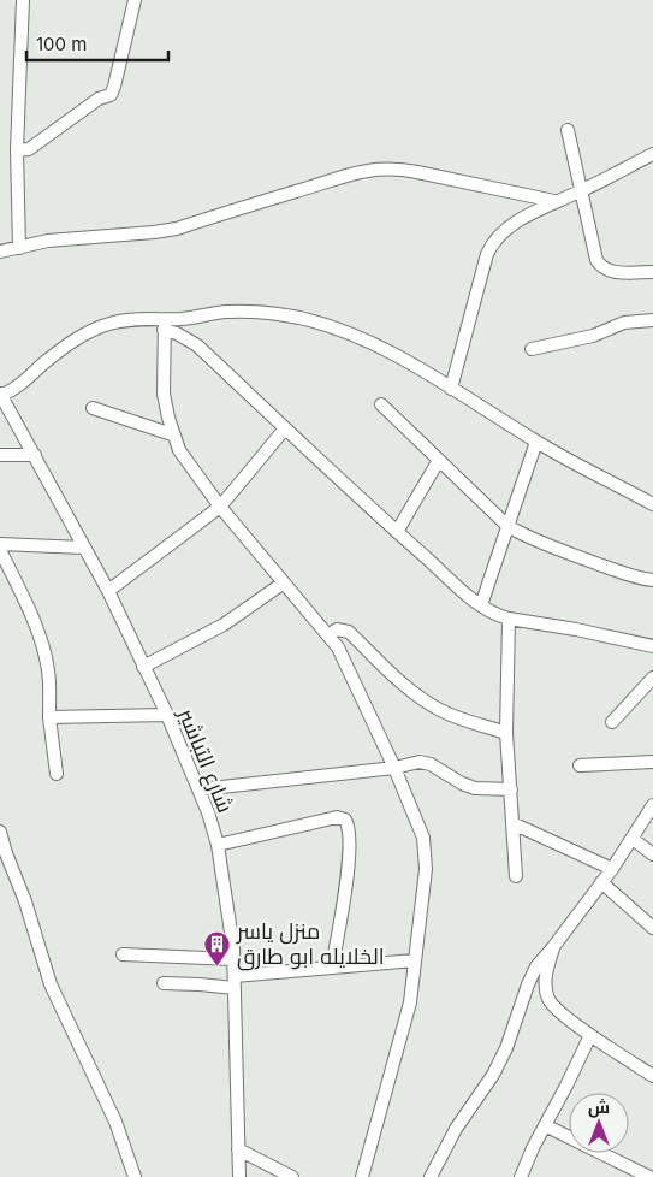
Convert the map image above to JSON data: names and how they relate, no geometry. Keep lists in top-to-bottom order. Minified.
{"streets":{"street":["شارع التباشير"]},"places":{"building":["منزل ياسر الخلايله ابو طارق"]},"scale_bar":"100 m","north":"top"}
